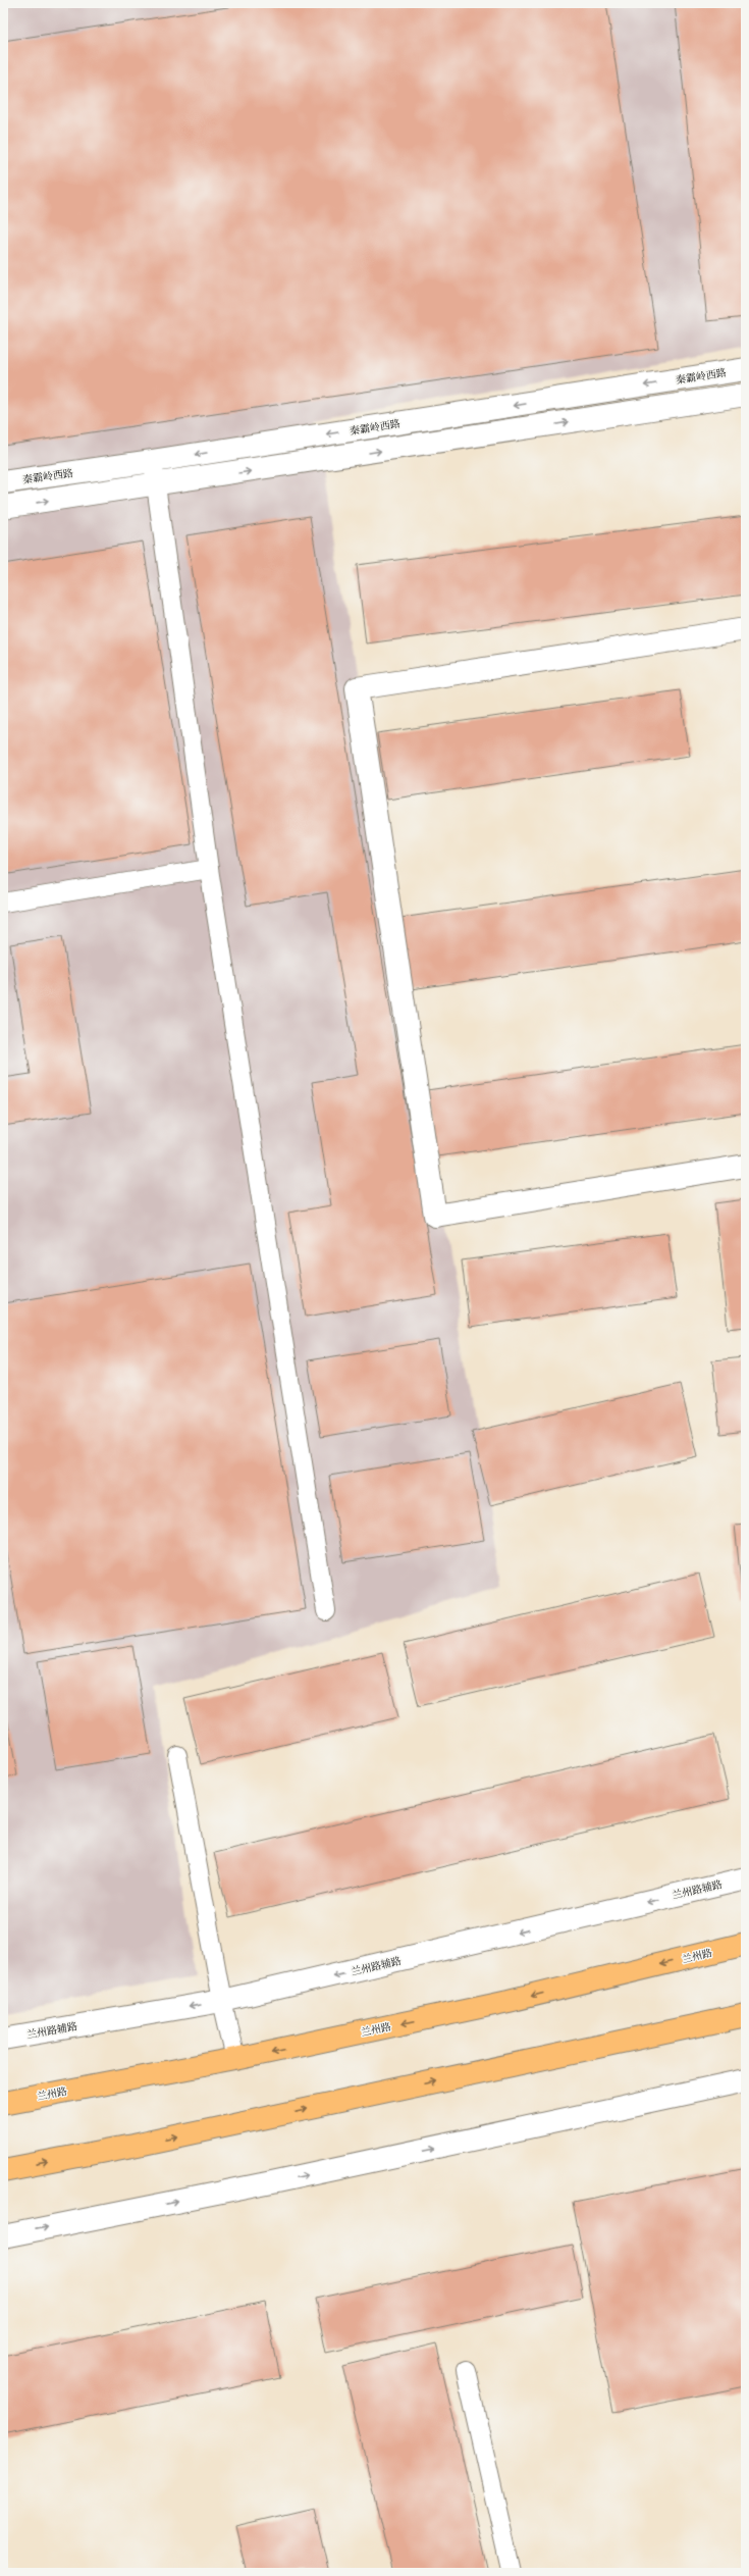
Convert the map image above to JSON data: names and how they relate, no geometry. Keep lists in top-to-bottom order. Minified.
{"streets":{"main road":["兰州路"],"street":["秦霸岭西路","兰州路辅路"]}}
